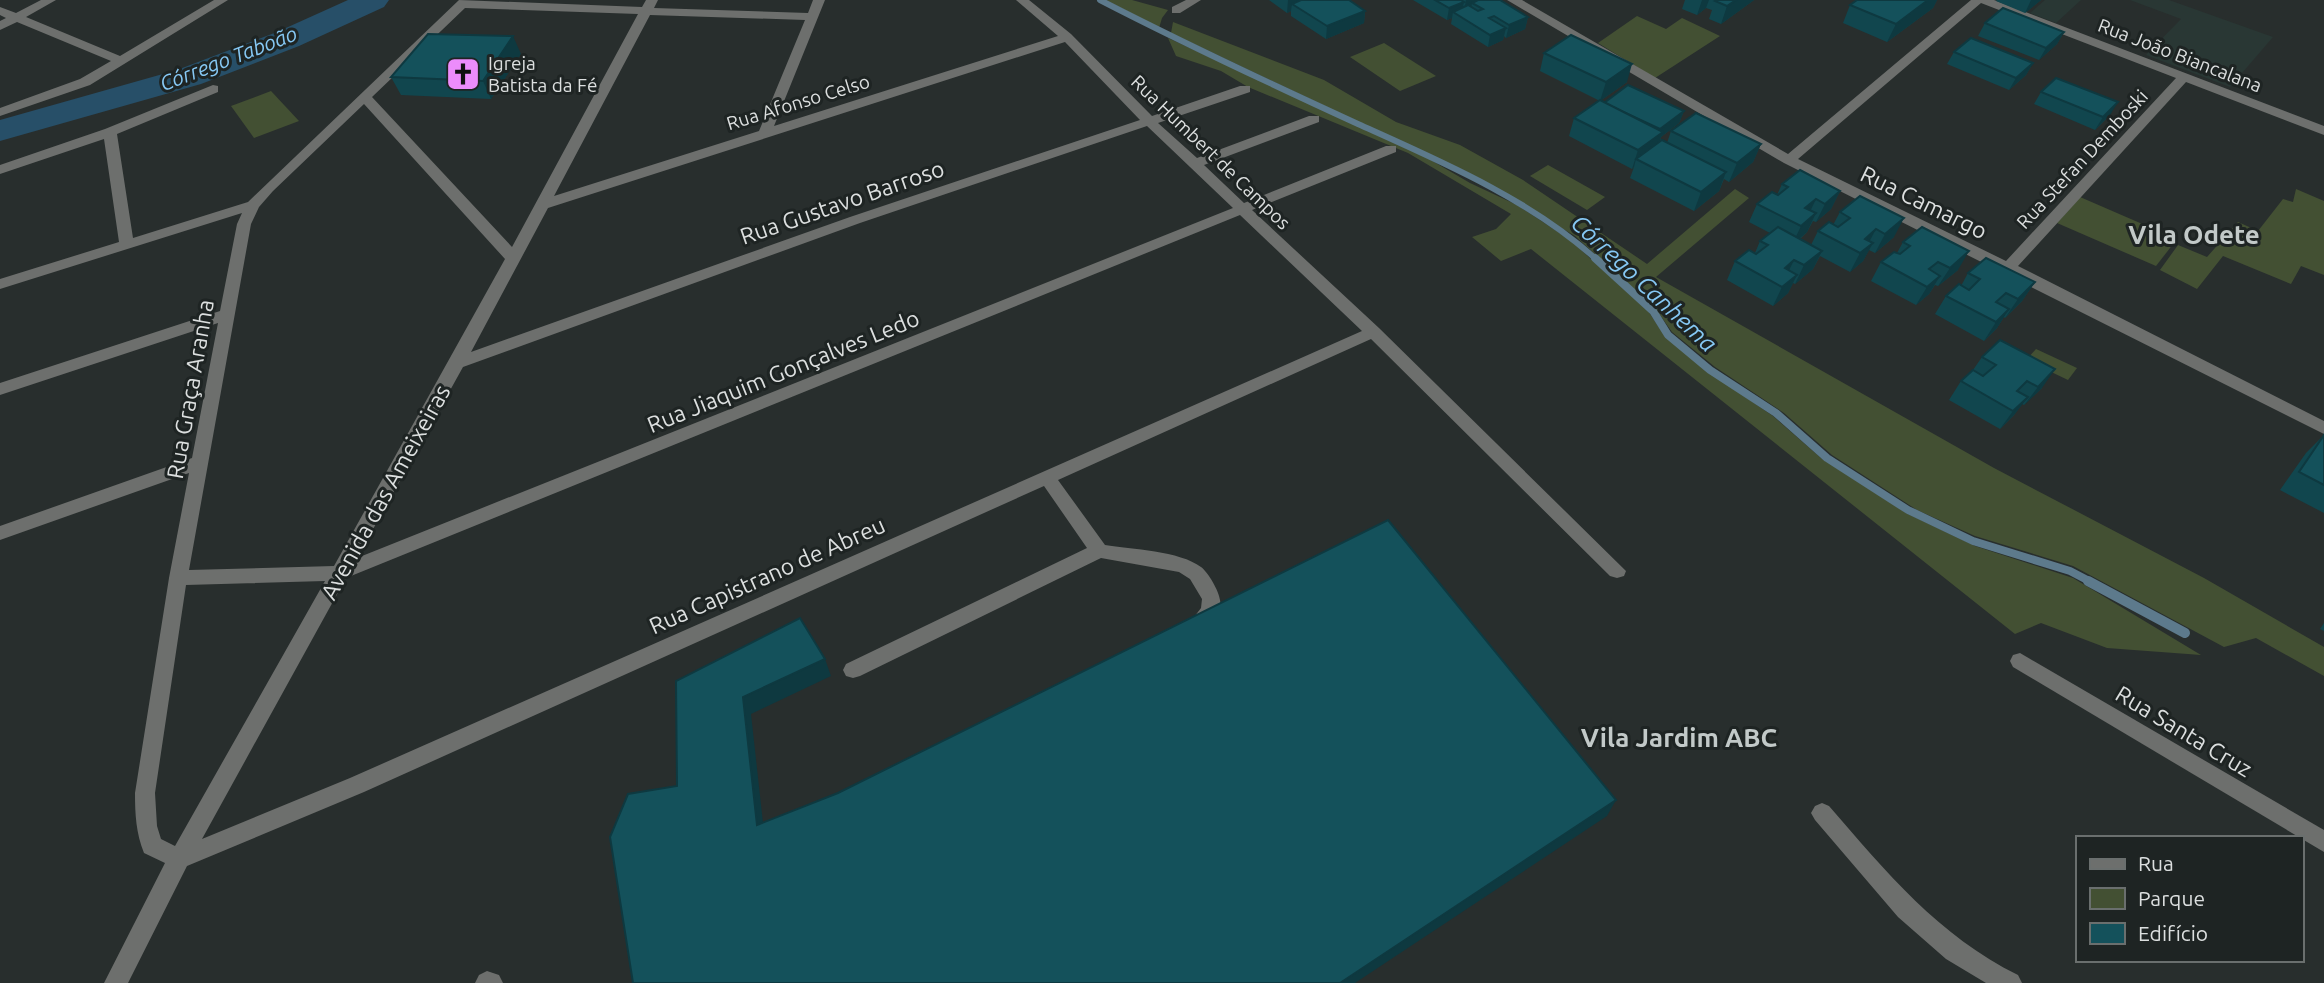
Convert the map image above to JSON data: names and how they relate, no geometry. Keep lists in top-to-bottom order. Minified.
{"streets":{"street":["Rua João Biancalana","Rua Afonso Celso","Rua Humbert de Campos","Rua Stefan Demboski","Rua Gustavo Barroso","Rua Camargo","Rua Jiaquim Gonçalves Ledo","Rua Graça Aranha","Avenida das Ameixeiras","Rua Capistrano de Abreu","Rua Santa Cruz"]},"crossings":[["Rua João Biancalana","Rua Stefan Demboski"],["Rua Afonso Celso","Rua Humbert de Campos"],["Rua Afonso Celso","Avenida das Ameixeiras"],["Rua Humbert de Campos","Rua Gustavo Barroso"],["Rua Humbert de Campos","Rua Jiaquim Gonçalves Ledo"],["Rua Humbert de Campos","Rua Capistrano de Abreu"],["Rua Stefan Demboski","Rua Camargo"],["Rua Gustavo Barroso","Avenida das Ameixeiras"],["Rua Jiaquim Gonçalves Ledo","Avenida das Ameixeiras"],["Rua Graça Aranha","Avenida das Ameixeiras"],["Rua Graça Aranha","Rua Capistrano de Abreu"],["Avenida das Ameixeiras","Rua Capistrano de Abreu"]],"districts":["Vila Odete","Vila Jardim ABC"],"water":["Córrego Taboão","Córrego Canhema"],"places":{"church":["Igreja Batista da Fé"]},"legend":["Rua","Parque","Edifício"]}
